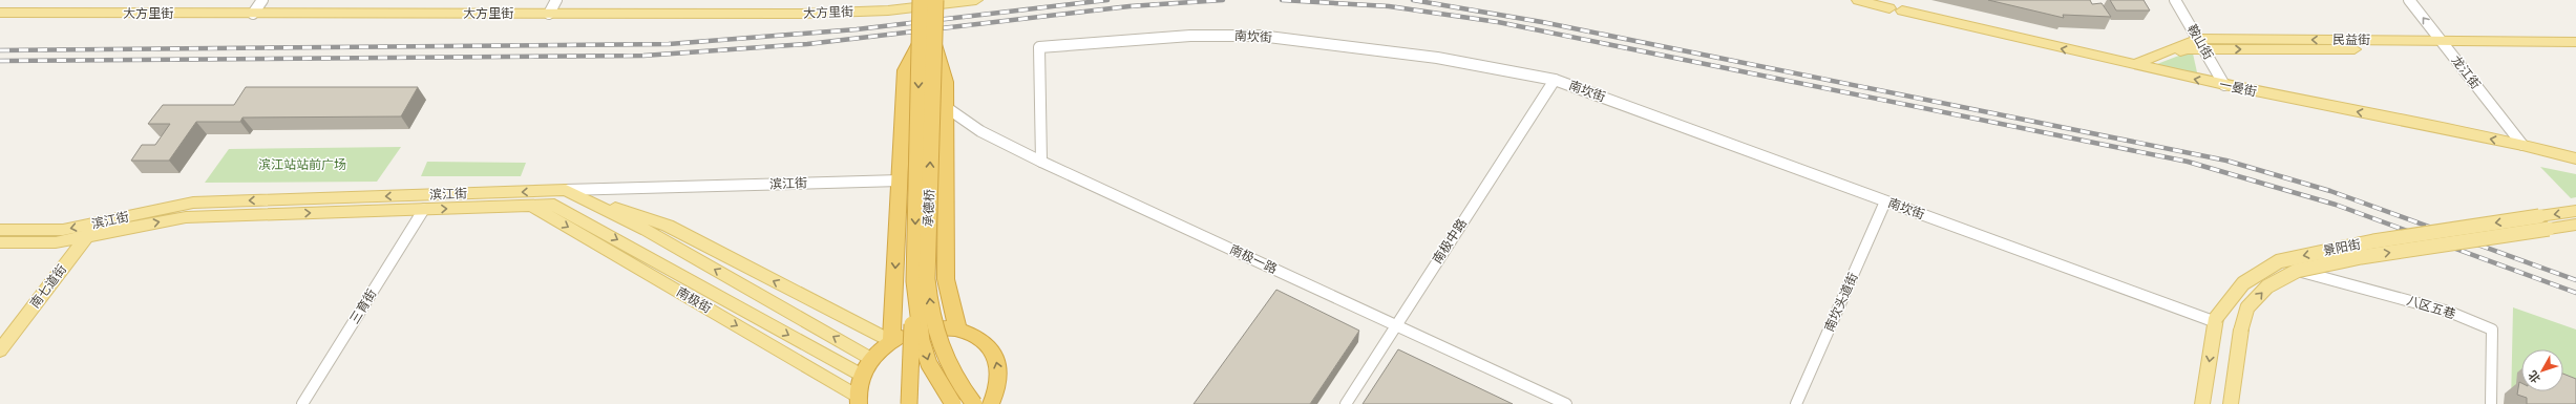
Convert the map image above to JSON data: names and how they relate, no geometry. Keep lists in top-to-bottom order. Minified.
{"streets":{"highway":["承德桥"],"main road":["大方里街","民益街","一曼街","滨江街","景阳街","南七道街","南极街"],"street":["南坎街","鞍山街","龙江街","南极中路","南极一路","南坎头道街","三育街","八区五巷"]},"crossings":[["南坎街","南极中路"],["南坎街","景阳街"],["南坎街","南极一路"],["南坎街","南坎头道街"],["民益街","鞍山街"],["民益街","龙江街"],["民益街","一曼街"],["鞍山街","一曼街"],["龙江街","一曼街"],["滨江街","南七道街"],["滨江街","南极街"],["滨江街","三育街"],["南极中路","南极一路"],["景阳街","八区五巷"]],"one_way":["一曼街"],"parks":["滨江站站前广场"],"north":"bottom left"}
